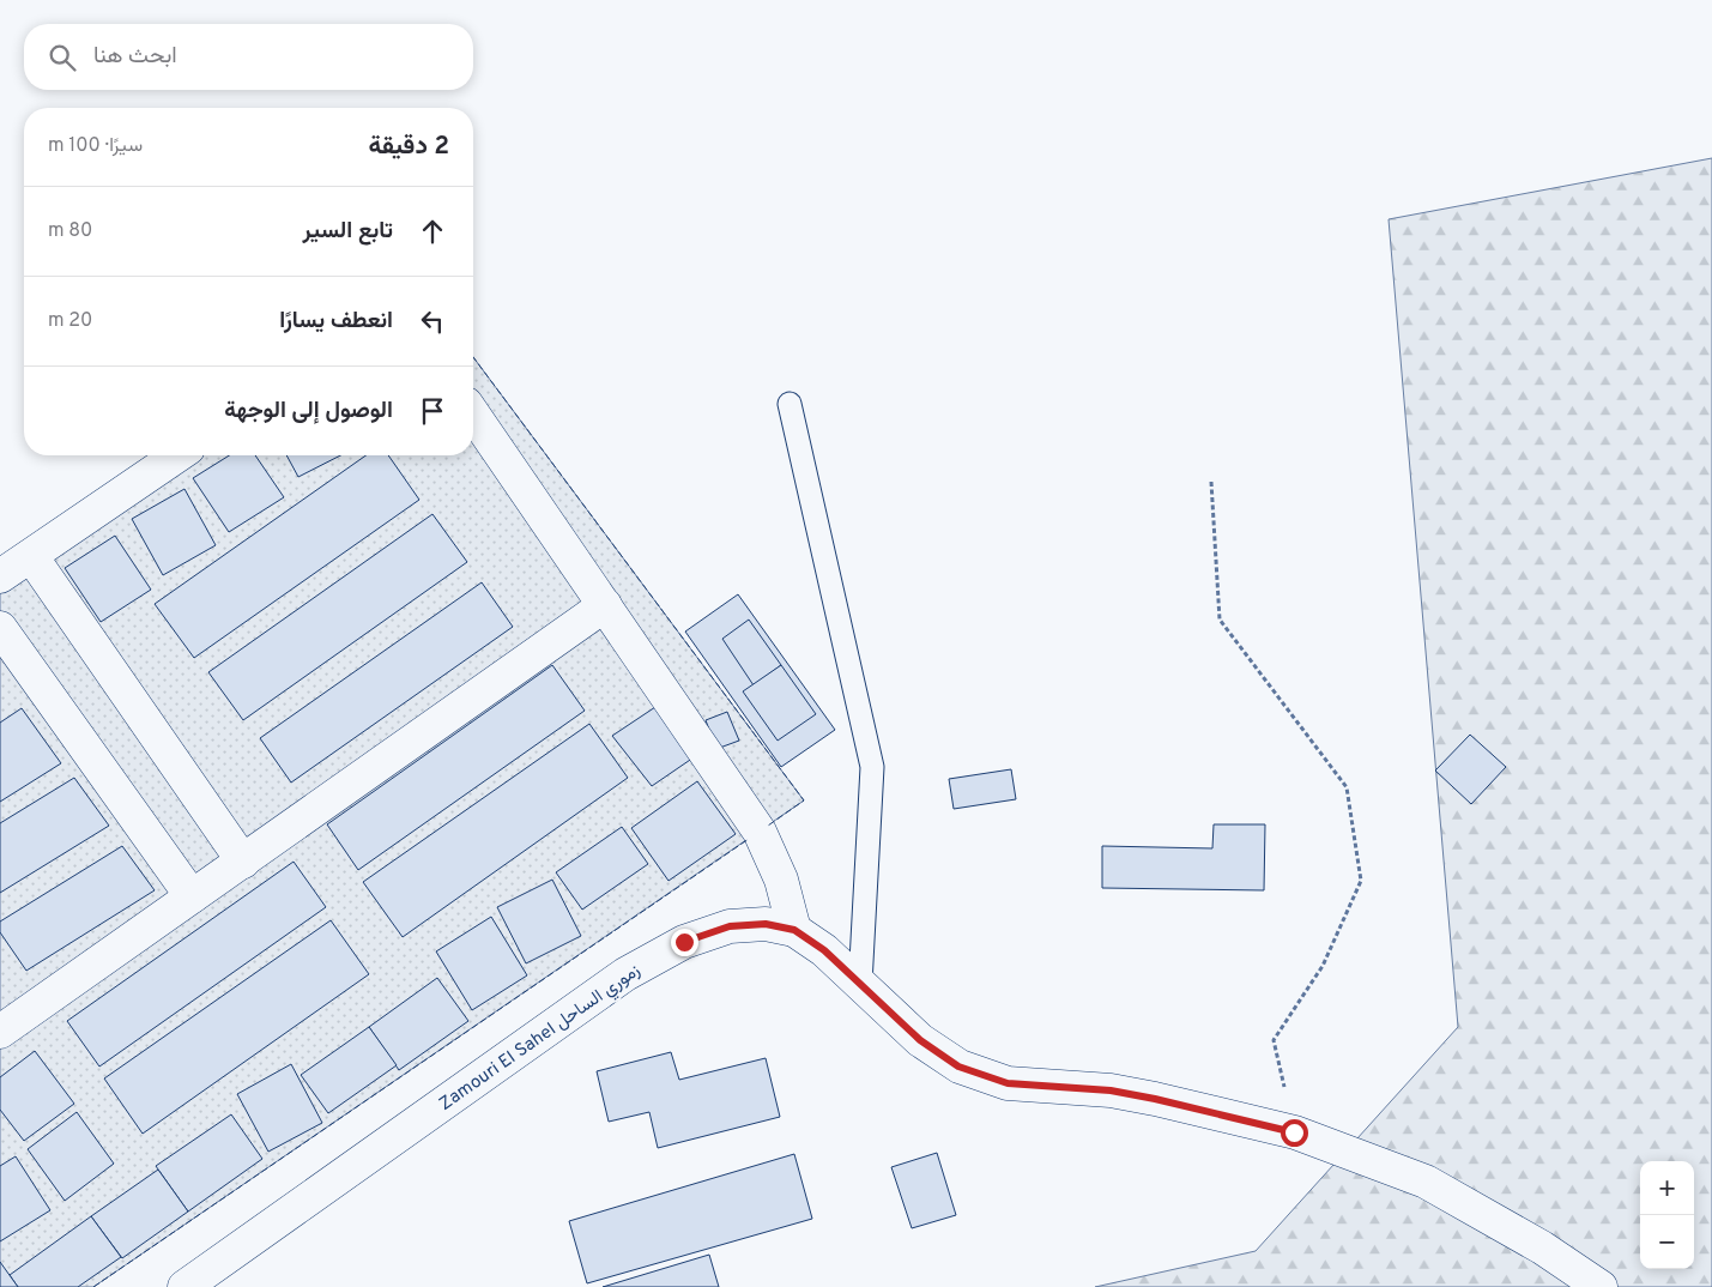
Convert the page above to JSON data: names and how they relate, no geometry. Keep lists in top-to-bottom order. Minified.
{"streets":{"street":["Zamouri El Sahel زموري الساحل"]},"page":{"search":"ابحث هنا","heading":["2 دقيقة","سيرًا · 100 m"],"list":[["تابع السير","80 m"],["انعطف يسارًا","20 m"],"الوصول إلى الوجهة"],"map_buttons":["+","−"]}}
